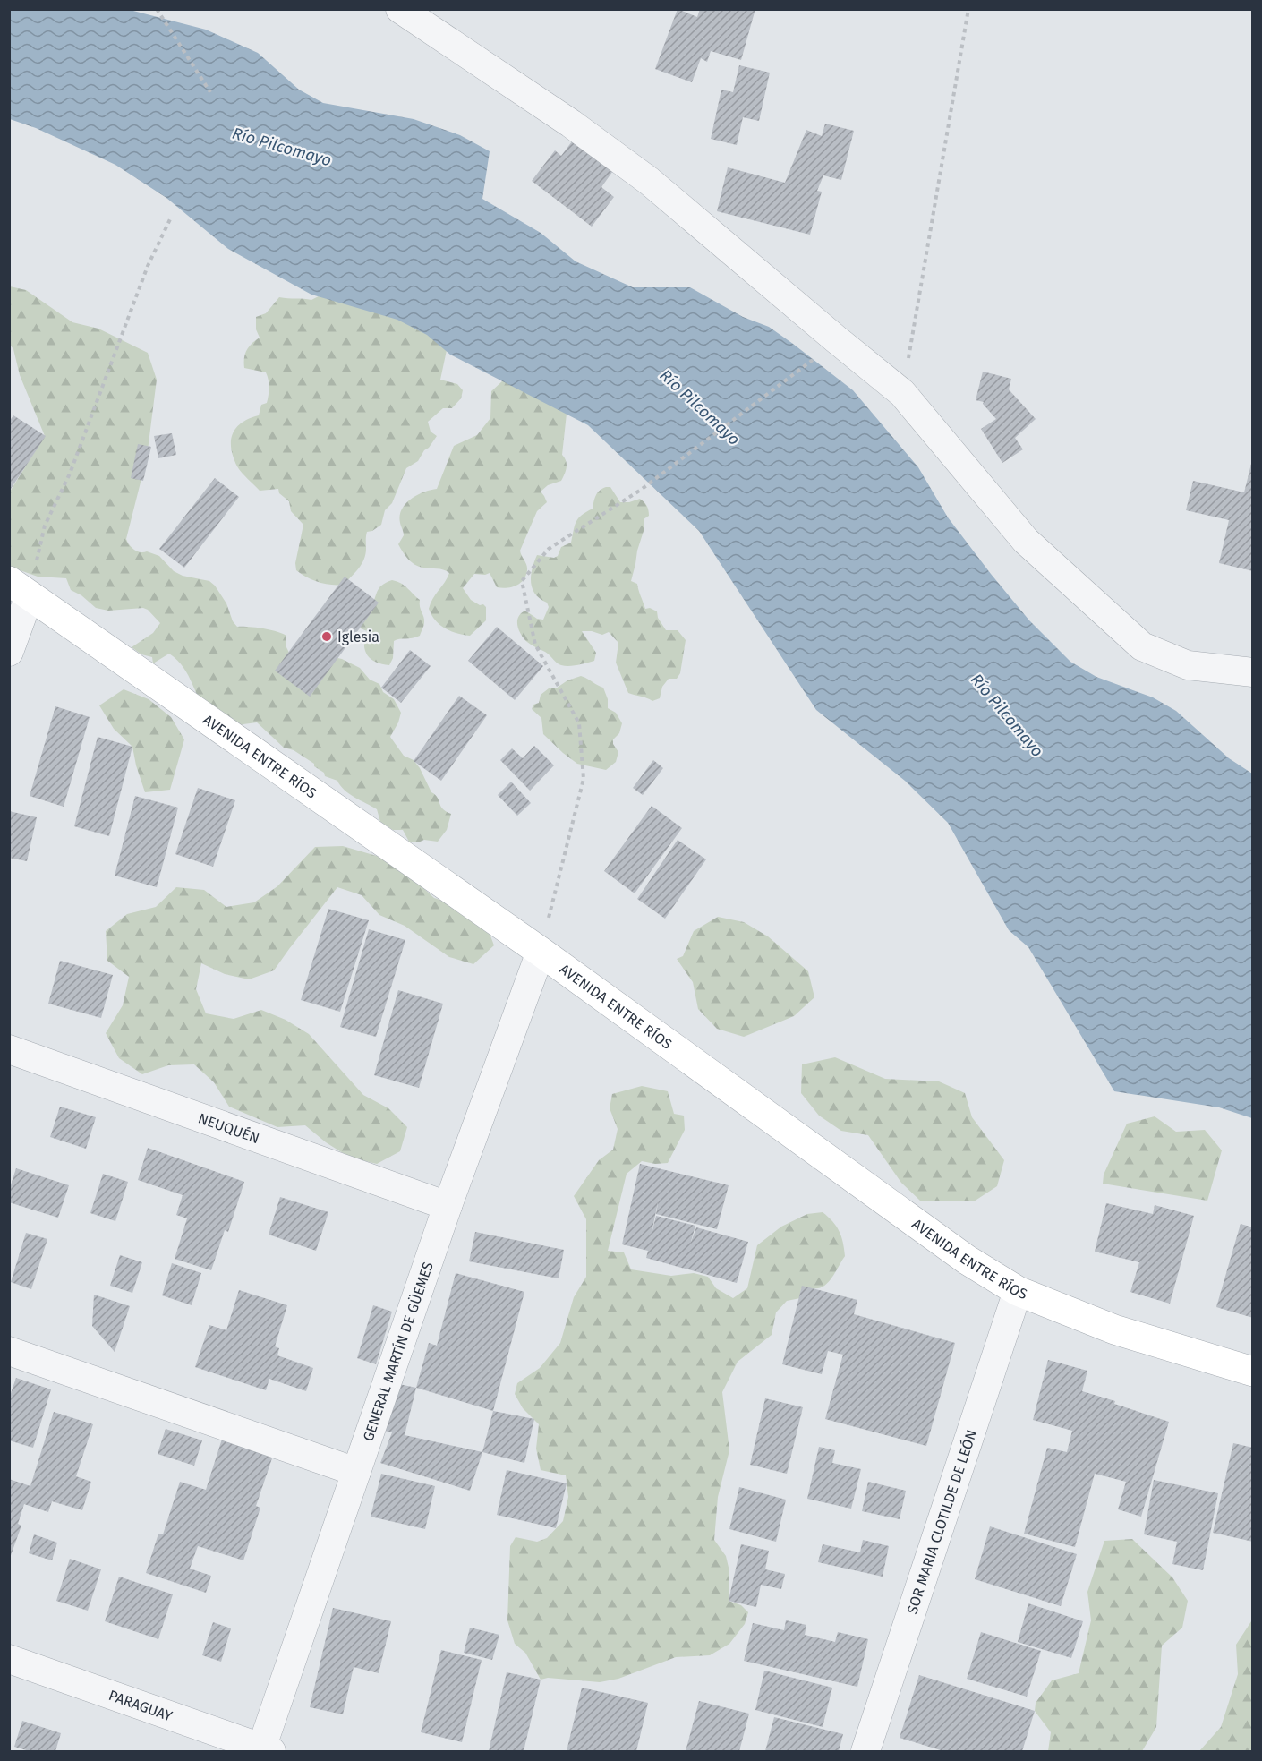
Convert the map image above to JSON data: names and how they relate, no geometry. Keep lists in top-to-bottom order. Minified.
{"streets":{"street":["AVENIDA ENTRE RÍOS","NEUQUÉN","GENERAL MARTÍN DE GÜEMES","SOR MARIA CLOTILDE DE LEÓN","PARAGUAY"]},"crossings":[["AVENIDA ENTRE RÍOS","GENERAL MARTÍN DE GÜEMES"],["AVENIDA ENTRE RÍOS","SOR MARIA CLOTILDE DE LEÓN"],["NEUQUÉN","GENERAL MARTÍN DE GÜEMES"],["GENERAL MARTÍN DE GÜEMES","PARAGUAY"]],"water":["Río Pilcomayo"],"places":["Iglesia"]}
